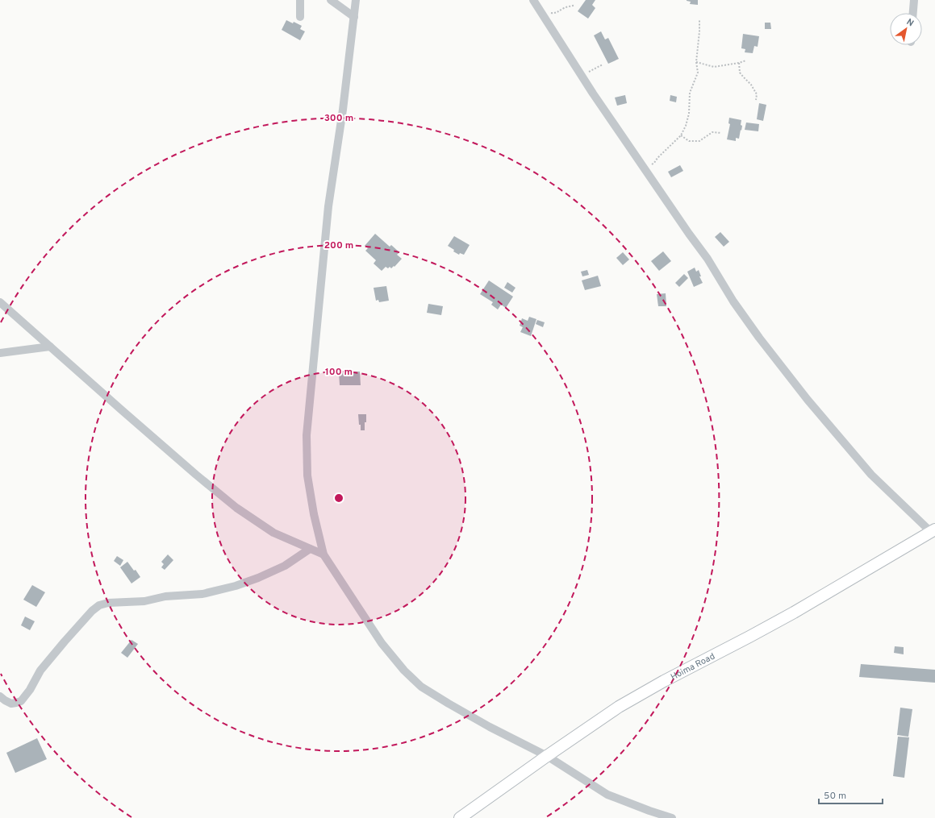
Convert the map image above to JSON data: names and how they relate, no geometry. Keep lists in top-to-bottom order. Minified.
{"streets":{"main road":["Hoima Road"]},"scale_bar":"50 m","north":"top right","rings":["300 m","200 m","100 m"]}
